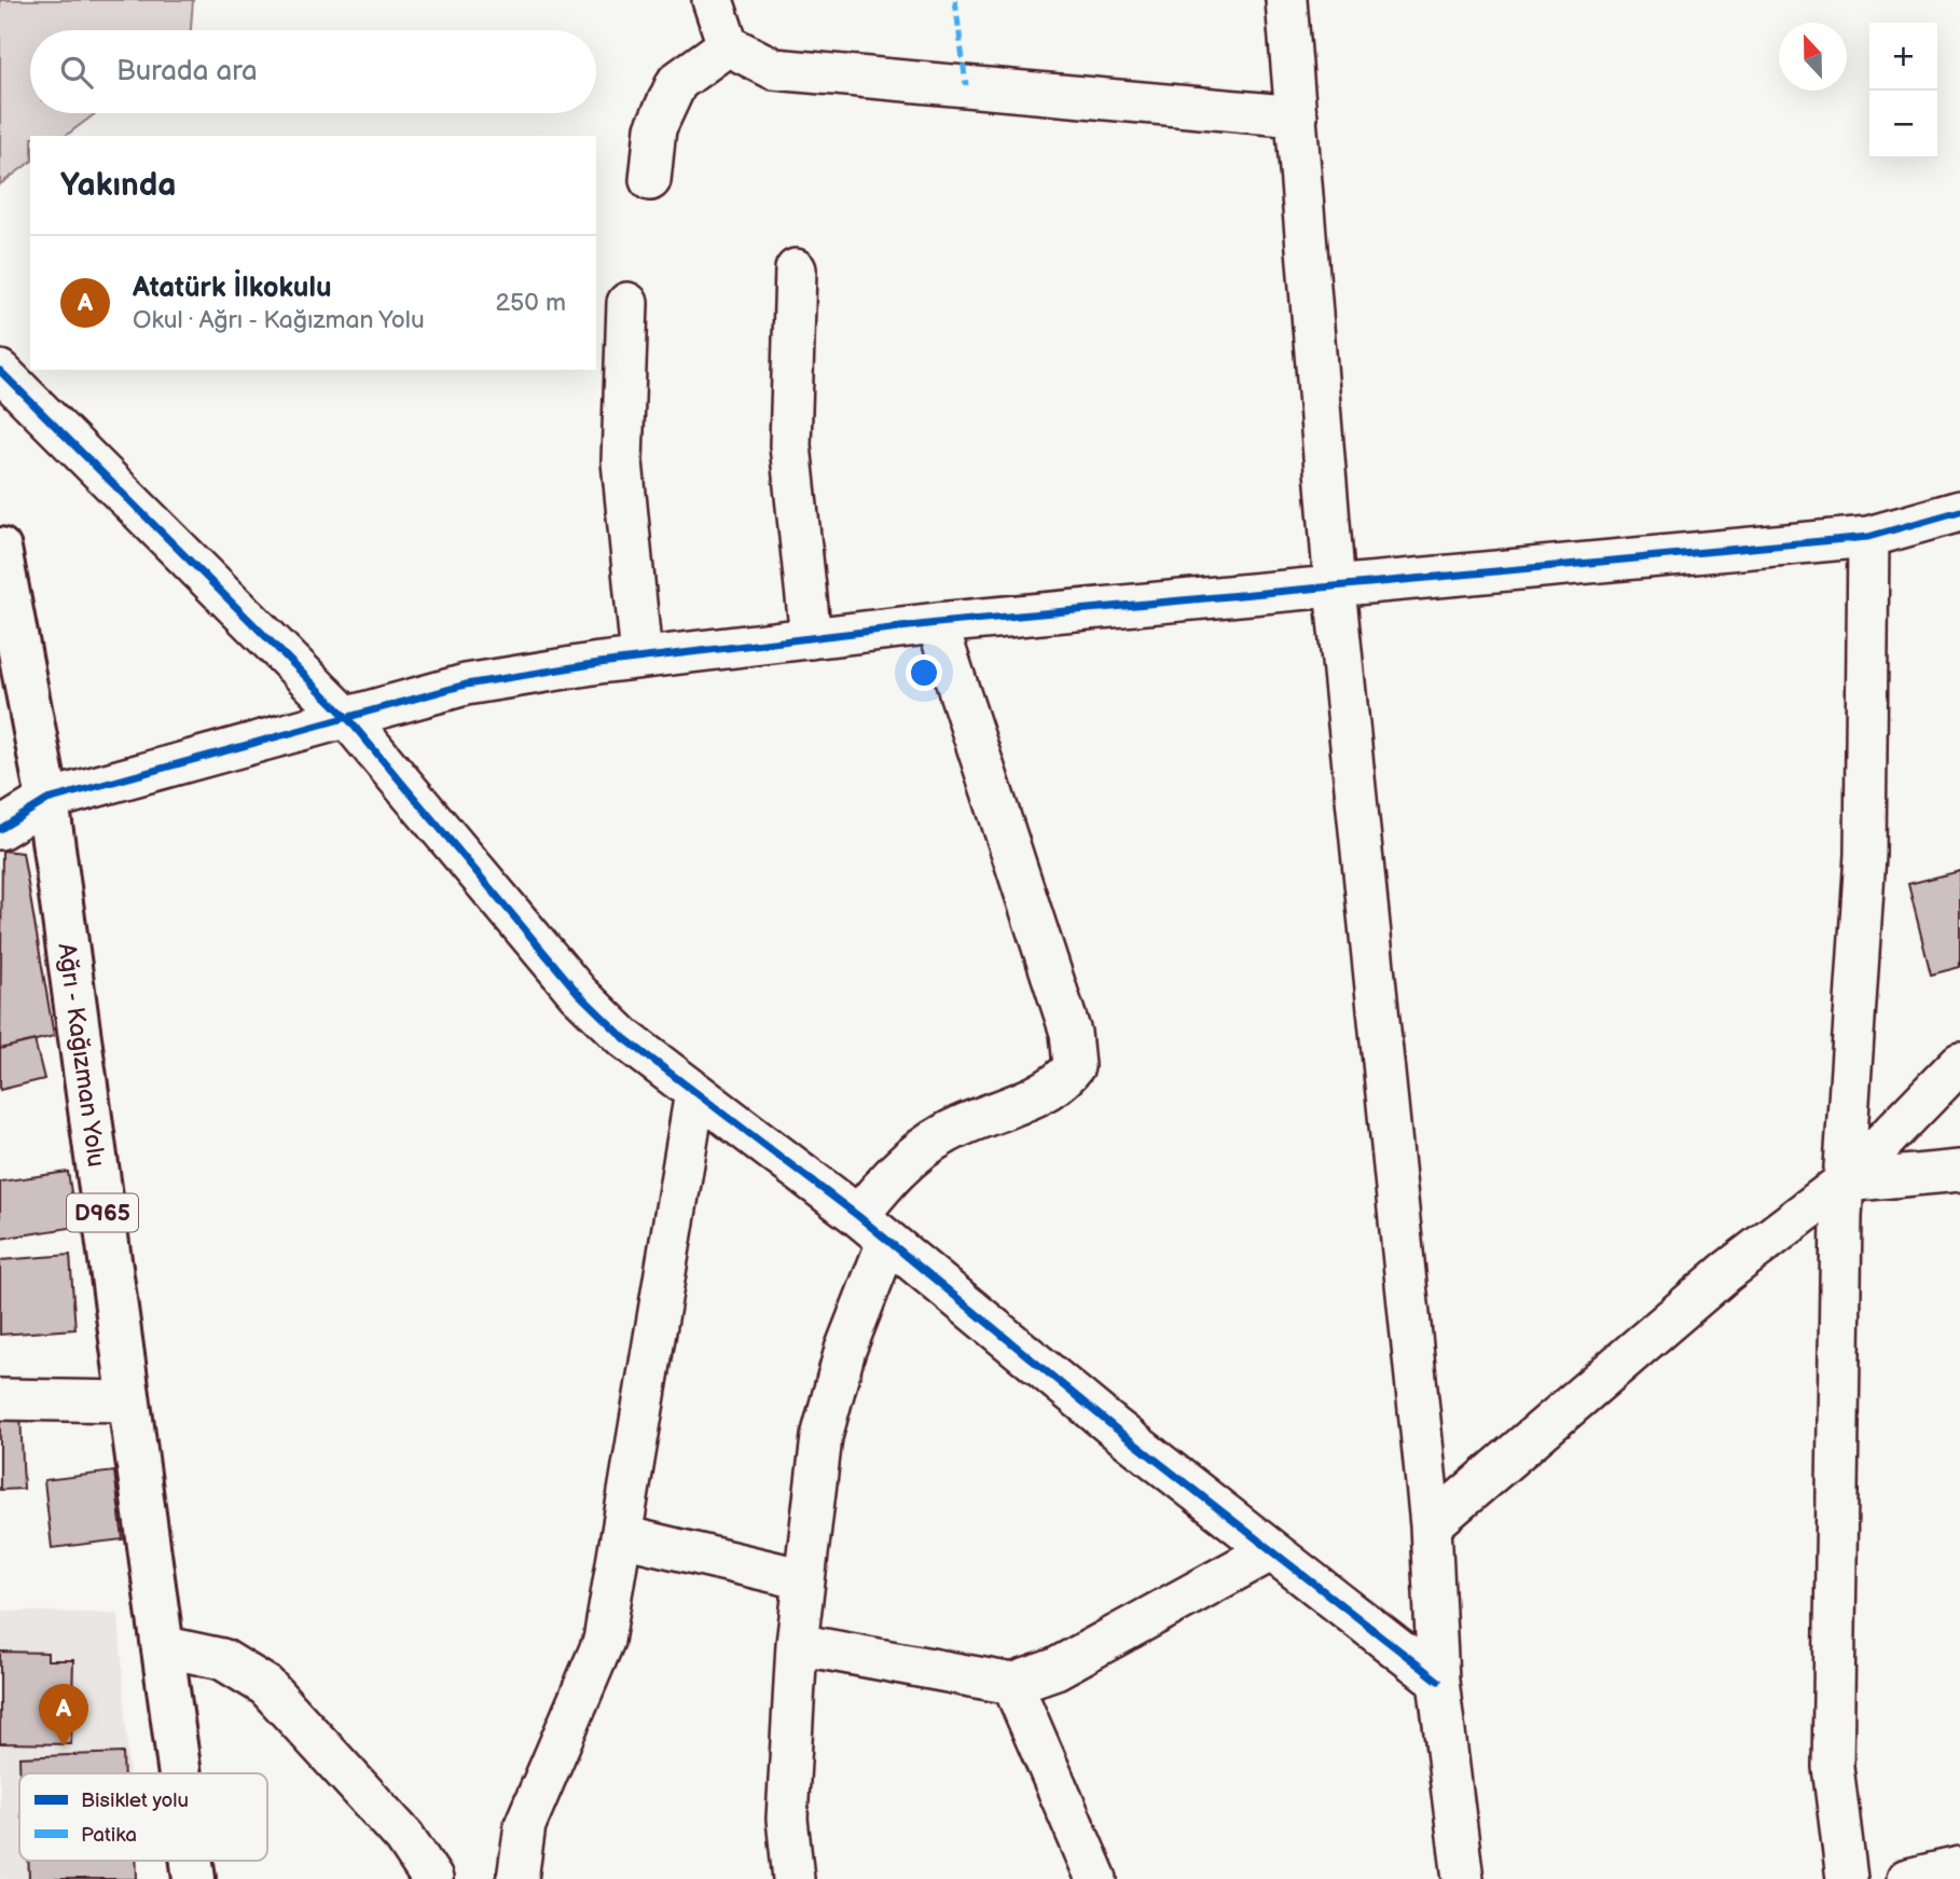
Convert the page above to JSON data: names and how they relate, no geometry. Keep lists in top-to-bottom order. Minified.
{"streets":{"main road":["Ağrı - Kağızman Yolu","D965"]},"legend":["Bisiklet yolu","Patika"],"north":"top","page":{"map_buttons":["+","−"],"search":"Burada ara","heading":"Yakında","list":[{"mark":"A","name":"Atatürk İlkokulu","note":"Okul · Ağrı - Kağızman Yolu","value":"250 m"}],"pins":"A"}}
